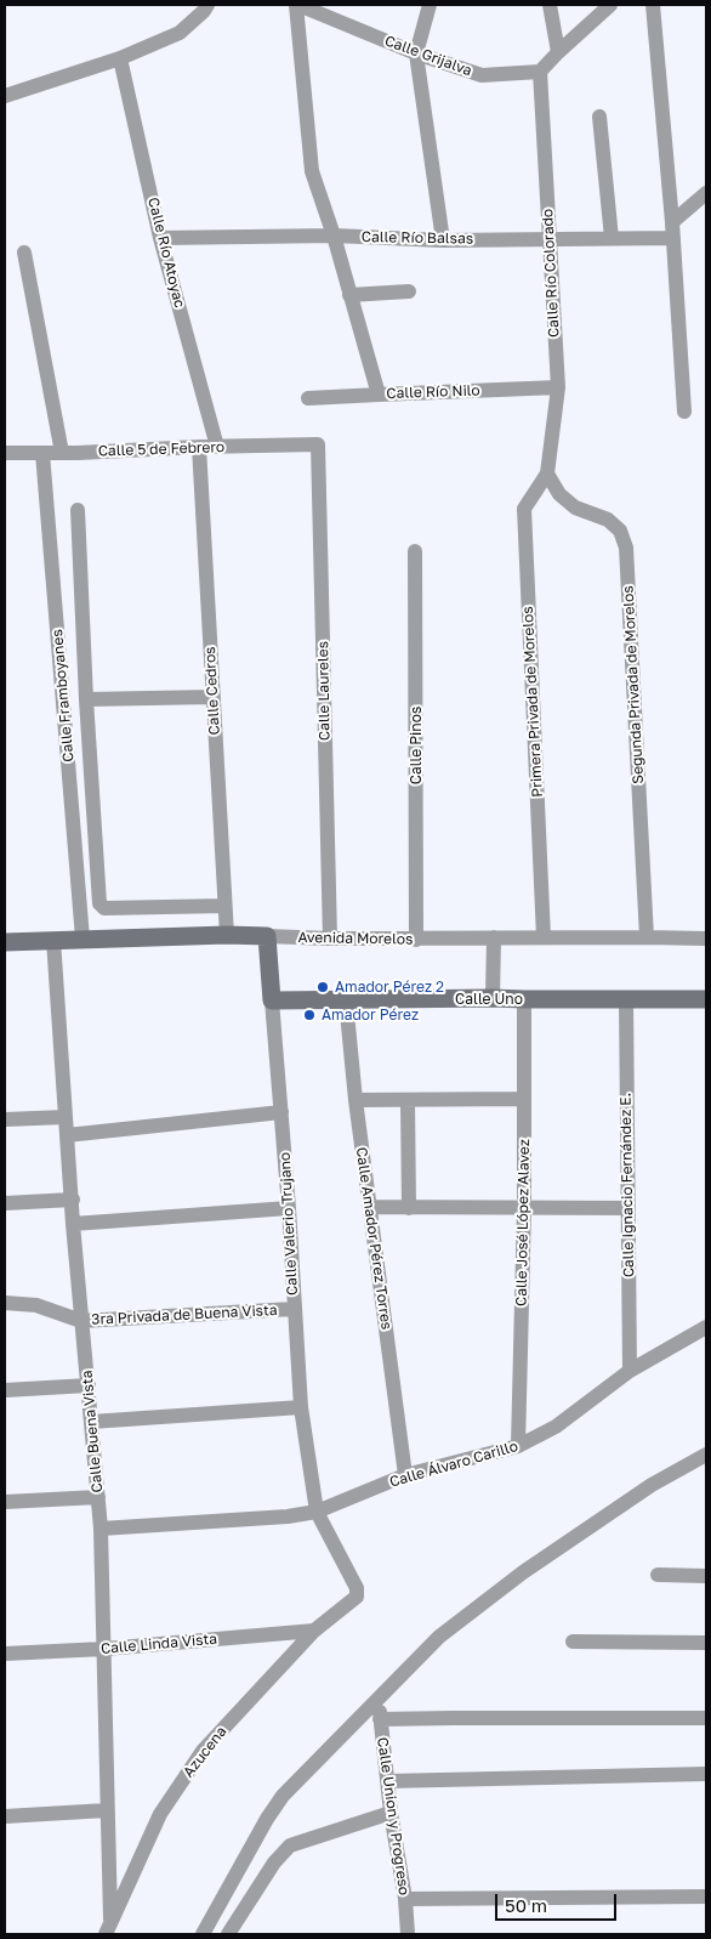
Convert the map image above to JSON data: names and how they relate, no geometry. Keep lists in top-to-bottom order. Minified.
{"streets":{"street":["Calle Grijalva","Calle Río Balsas","Calle Río Atoyac","Calle Río Colorado","Calle Río Nilo","Calle 5 de Febrero","Segunda Privada de Morelos","Calle Cedros","Calle Laureles","Calle Framboyanes","Primera Privada de Morelos","Calle Pinos","Avenida Morelos","Calle Uno","Calle Ignacio Fernández E.","Calle José López Alavez","Calle Valerio Trujano","Calle Amador Pérez Torres","3ra Privada de Buena Vista","Calle Buena Vista","Calle Álvaro Carillo","Calle Linda Vista","Azucena","Calle Union y Progreso"]},"crossings":[["Calle Grijalva","Calle Río Colorado"],["Calle Río Balsas","Calle Río Atoyac"],["Calle Río Balsas","Calle Río Colorado"],["Calle Río Atoyac","Calle 5 de Febrero"],["Calle Río Colorado","Calle Río Nilo"],["Calle Río Colorado","Segunda Privada de Morelos"],["Calle Río Colorado","Primera Privada de Morelos"],["Calle 5 de Febrero","Calle Cedros"],["Calle 5 de Febrero","Calle Laureles"],["Calle 5 de Febrero","Calle Framboyanes"],["Segunda Privada de Morelos","Primera Privada de Morelos"],["Segunda Privada de Morelos","Avenida Morelos"],["Calle Cedros","Avenida Morelos"],["Calle Laureles","Avenida Morelos"],["Calle Framboyanes","Avenida Morelos"],["Primera Privada de Morelos","Avenida Morelos"],["Calle Pinos","Avenida Morelos"],["Avenida Morelos","Calle Valerio Trujano"],["Avenida Morelos","Calle Buena Vista"],["Calle Uno","Calle Ignacio Fernández E."],["Calle Uno","Calle José López Alavez"],["Calle Uno","Calle Valerio Trujano"],["Calle Uno","Calle Amador Pérez Torres"],["Calle Ignacio Fernández E.","Calle Álvaro Carillo"],["Calle José López Alavez","Calle Álvaro Carillo"],["Calle Valerio Trujano","3ra Privada de Buena Vista"],["Calle Valerio Trujano","Calle Álvaro Carillo"],["Calle Valerio Trujano","Azucena"],["Calle Amador Pérez Torres","Calle Álvaro Carillo"],["3ra Privada de Buena Vista","Calle Buena Vista"],["Calle Buena Vista","Calle Álvaro Carillo"],["Calle Buena Vista","Calle Linda Vista"],["Calle Buena Vista","Azucena"],["Calle Linda Vista","Azucena"]],"places":["Amador Pérez 2","Amador Pérez"],"scale_bar":"50 m"}
